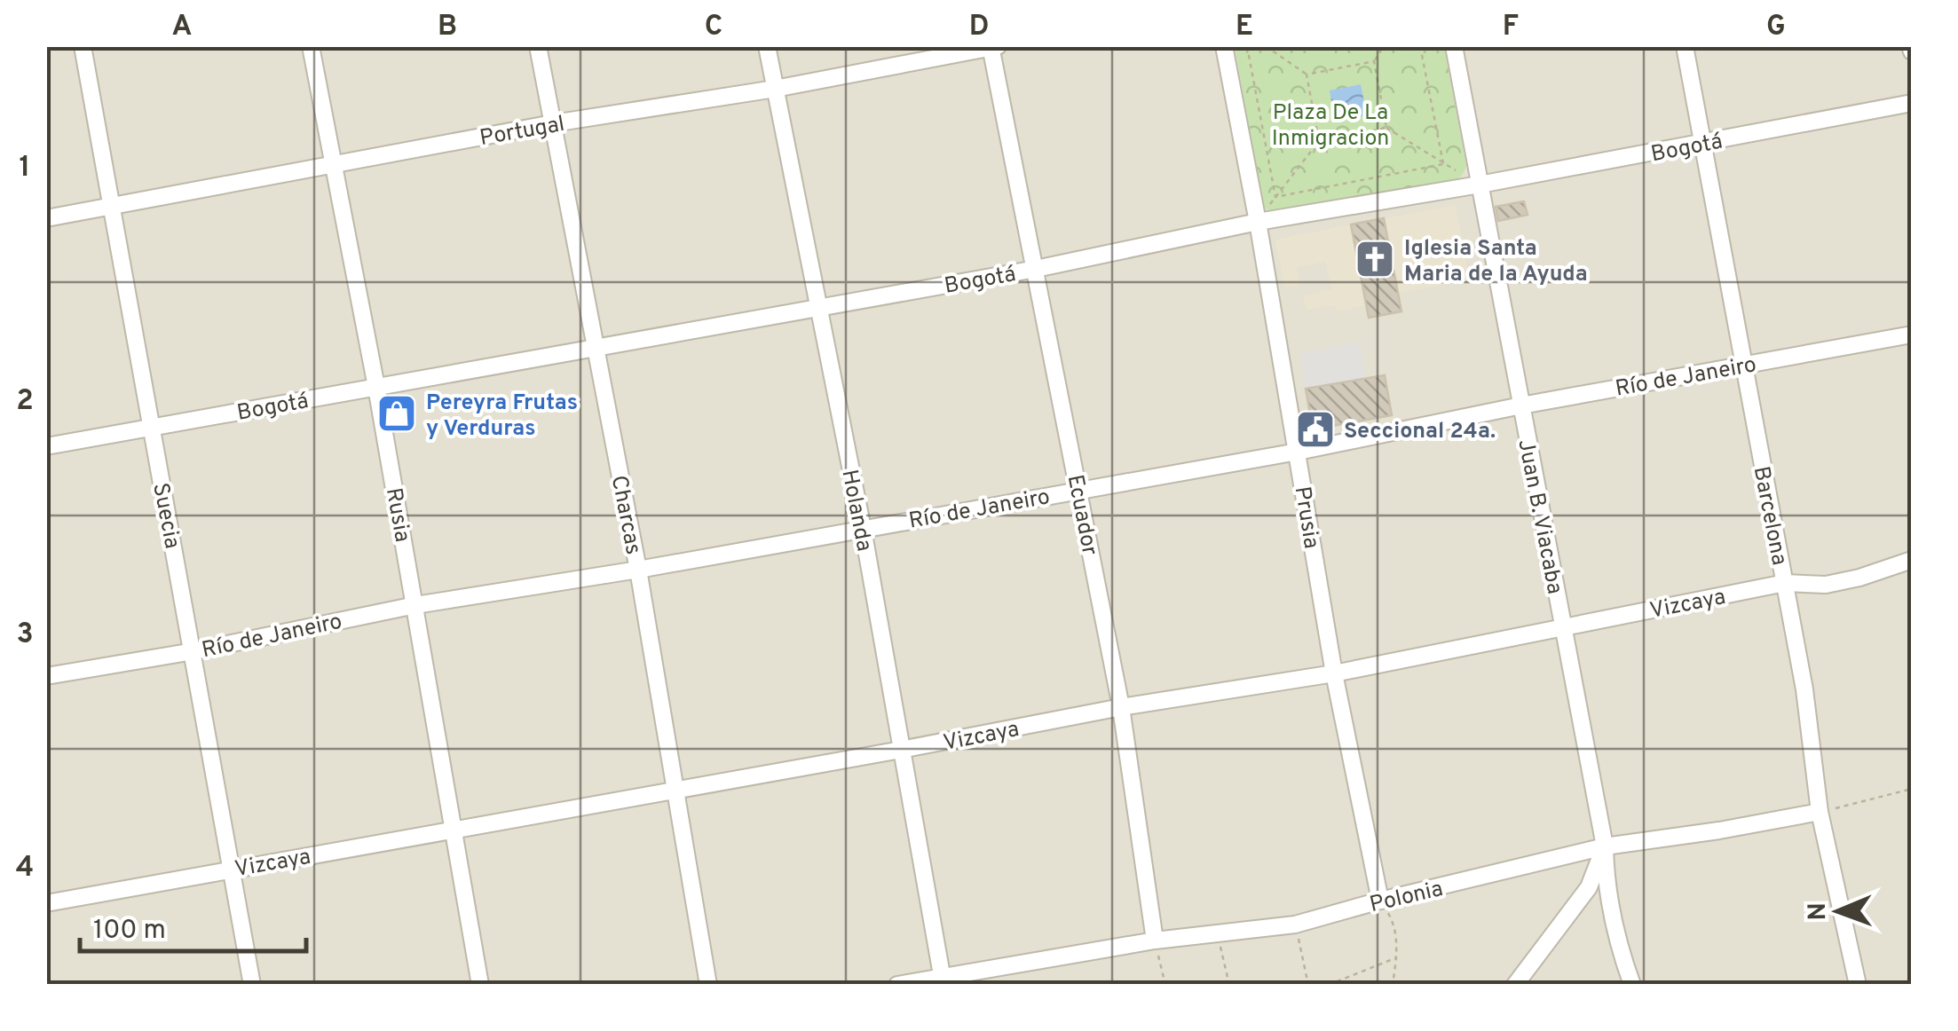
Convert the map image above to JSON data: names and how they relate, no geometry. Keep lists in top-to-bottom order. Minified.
{"streets":{"street":["Portugal","Bogotá","Río de Janeiro","Holanda","Rusia","Charcas","Ecuador","Suecia","Barcelona","Juan B. Viacaba","Prusia","Vizcaya","Polonia"]},"crossings":[["Portugal","Holanda"],["Portugal","Rusia"],["Portugal","Charcas"],["Portugal","Ecuador"],["Portugal","Suecia"],["Bogotá","Holanda"],["Bogotá","Rusia"],["Bogotá","Charcas"],["Bogotá","Ecuador"],["Bogotá","Suecia"],["Bogotá","Barcelona"],["Bogotá","Juan B. Viacaba"],["Bogotá","Prusia"],["Río de Janeiro","Holanda"],["Río de Janeiro","Rusia"],["Río de Janeiro","Charcas"],["Río de Janeiro","Ecuador"],["Río de Janeiro","Suecia"],["Río de Janeiro","Barcelona"],["Río de Janeiro","Juan B. Viacaba"],["Río de Janeiro","Prusia"],["Holanda","Vizcaya"],["Holanda","Polonia"],["Rusia","Vizcaya"],["Charcas","Vizcaya"],["Ecuador","Vizcaya"],["Ecuador","Polonia"],["Suecia","Vizcaya"],["Barcelona","Vizcaya"],["Barcelona","Polonia"],["Juan B. Viacaba","Vizcaya"],["Juan B. Viacaba","Polonia"],["Prusia","Vizcaya"],["Prusia","Polonia"]],"parks":["Plaza De La Inmigracion"],"places":{"church":["Iglesia Santa Maria de la Ayuda"],"shop":["Pereyra Frutas y Verduras"],"public building":["Seccional 24a."]},"scale_bar":"100 m","north":"left","grid":{"columns":["A","B","C","D","E","F","G"],"rows":["1","2","3","4"]}}
